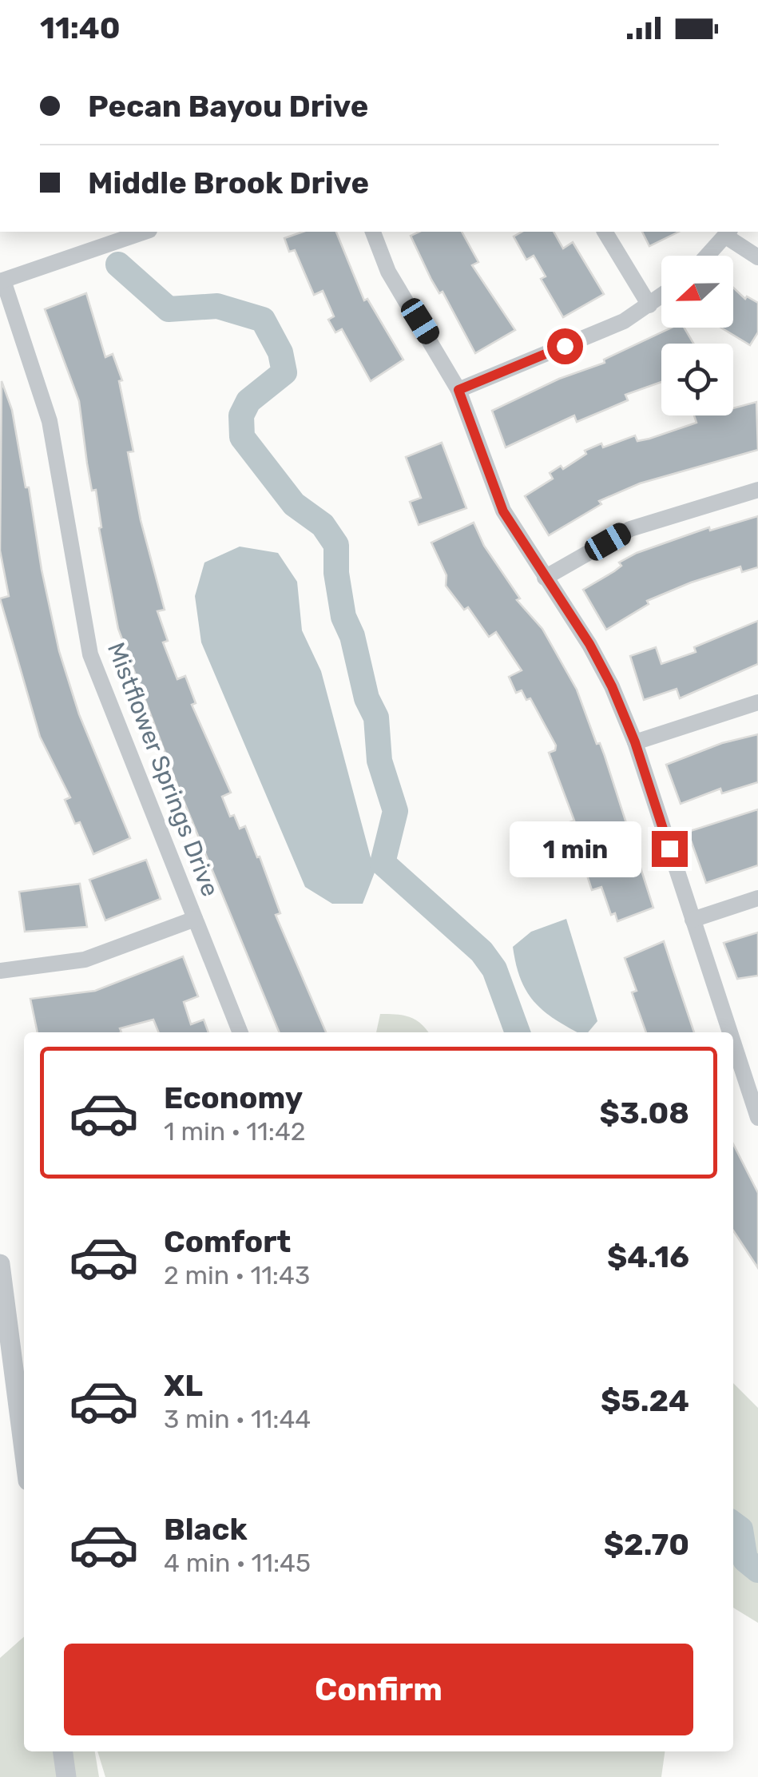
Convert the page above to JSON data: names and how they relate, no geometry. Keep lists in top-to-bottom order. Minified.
{"streets":{"street":["Mistflower Springs Drive"]},"north":"left","page":{"status":"11:40","banner":["Pecan Bayou Drive","Middle Brook Drive"],"bubble":"1 min","list":[{"name":"Economy","note":"1 min · 11:42","value":"$3.08"},{"name":"Comfort","note":"2 min · 11:43","value":"$4.16"},{"name":"XL","note":"3 min · 11:44","value":"$5.24"},{"name":"Black","note":"4 min · 11:45","value":"$2.70"}],"buttons":"Confirm"}}
